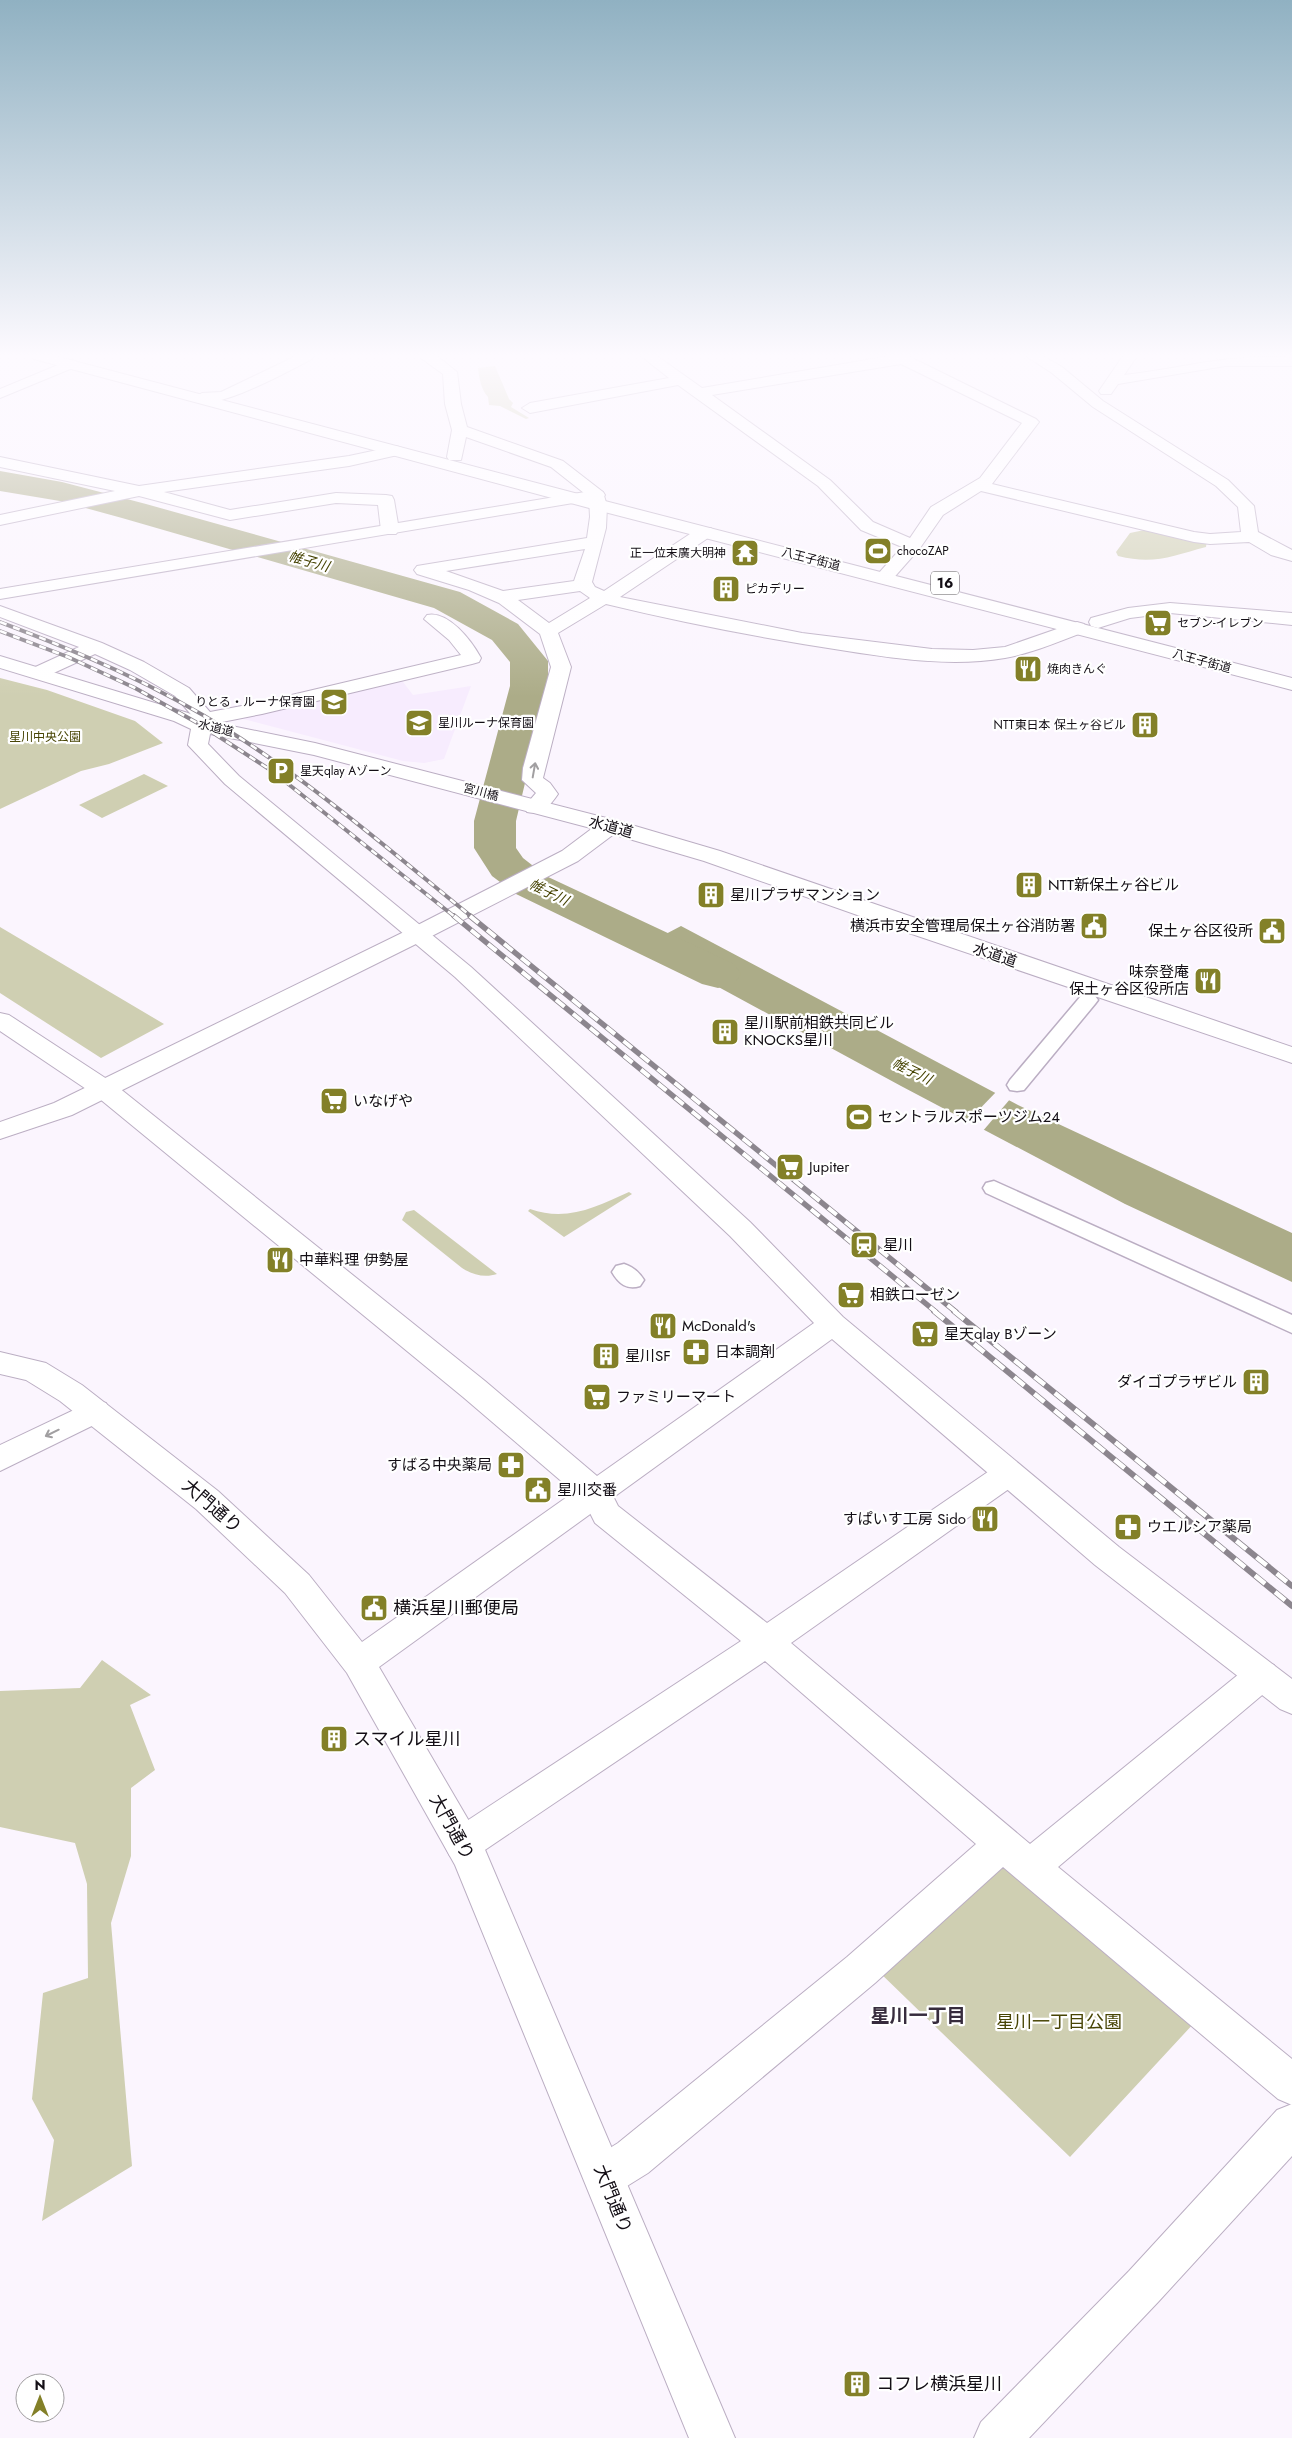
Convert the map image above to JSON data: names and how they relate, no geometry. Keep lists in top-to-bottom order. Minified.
{"streets":{"main road":["八王子街道","16","水道道","宮川橋","大門通り"]},"crossings":[["水道道","宮川橋"]],"districts":["星川一丁目"],"water":["帷子川"],"parks":["星川中央公園","星川一丁目公園"],"places":{"sports":["chocoZAP","セントラルスポーツジム24"],"temple":["正一位末廣大明神"],"building":["ピカデリー","NTT東日本 保土ヶ谷ビル","NTT新保土ヶ谷ビル","星川プラザマンション","星川駅前相鉄共同ビル KNOCKS星川","星川SF","ダイゴプラザビル","スマイル星川","コフレ横浜星川"],"supermarket":["セブン-イレブン","いなげや","Jupiter","相鉄ローゼン","星天qlay Bゾーン","ファミリーマート"],"restaurant":["焼肉きんぐ","味奈登庵 保土ヶ谷区役所店","中華料理 伊勢屋","McDonald's","すぱいす工房 Sido"],"school or university":["りとる・ルーナ保育園","星川ルーナ保育園"],"parking":["星天qlay Aゾーン"],"public building":["横浜市安全管理局保土ヶ谷消防署","保土ヶ谷区役所","星川交番","横浜星川郵便局"],"station":["星川"],"pharmacy":["日本調剤","すばる中央薬局","ウエルシア薬局"]},"north":"top"}
